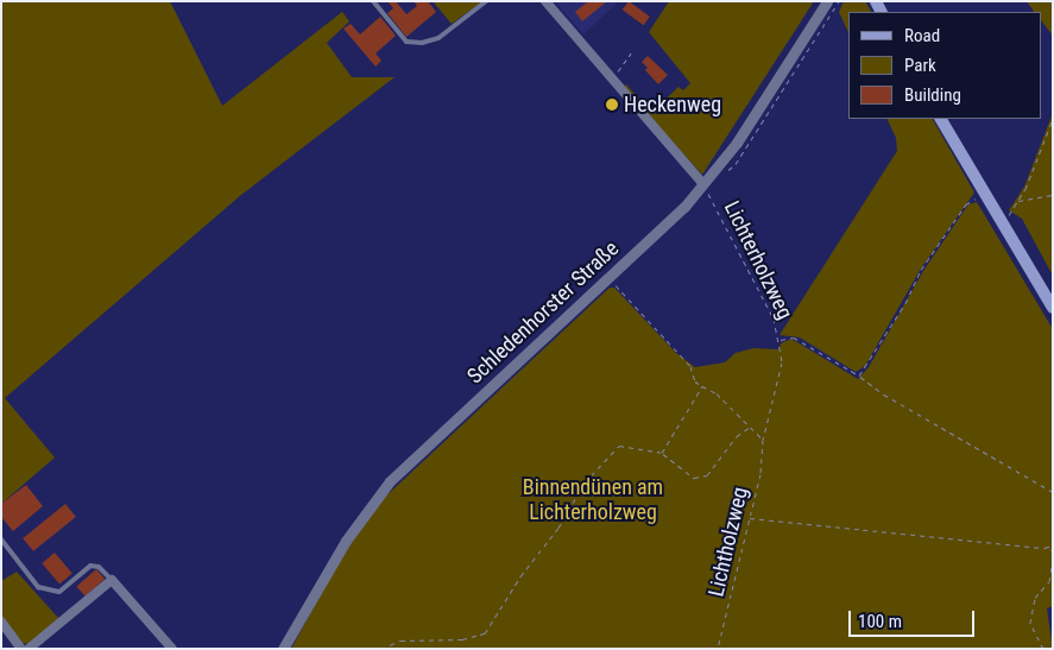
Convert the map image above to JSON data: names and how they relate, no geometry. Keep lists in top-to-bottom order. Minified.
{"streets":{"street":["Schledenhorster Straße"],"path":["Lichterholzweg","Lichtholzweg"]},"crossings":[["Lichterholzweg","Schledenhorster Straße"],["Lichterholzweg","Lichtholzweg"]],"parks":["Binnendünen am Lichterholzweg"],"places":["Heckenweg"],"legend":["Road","Park","Building"],"scale_bar":"100 m"}
